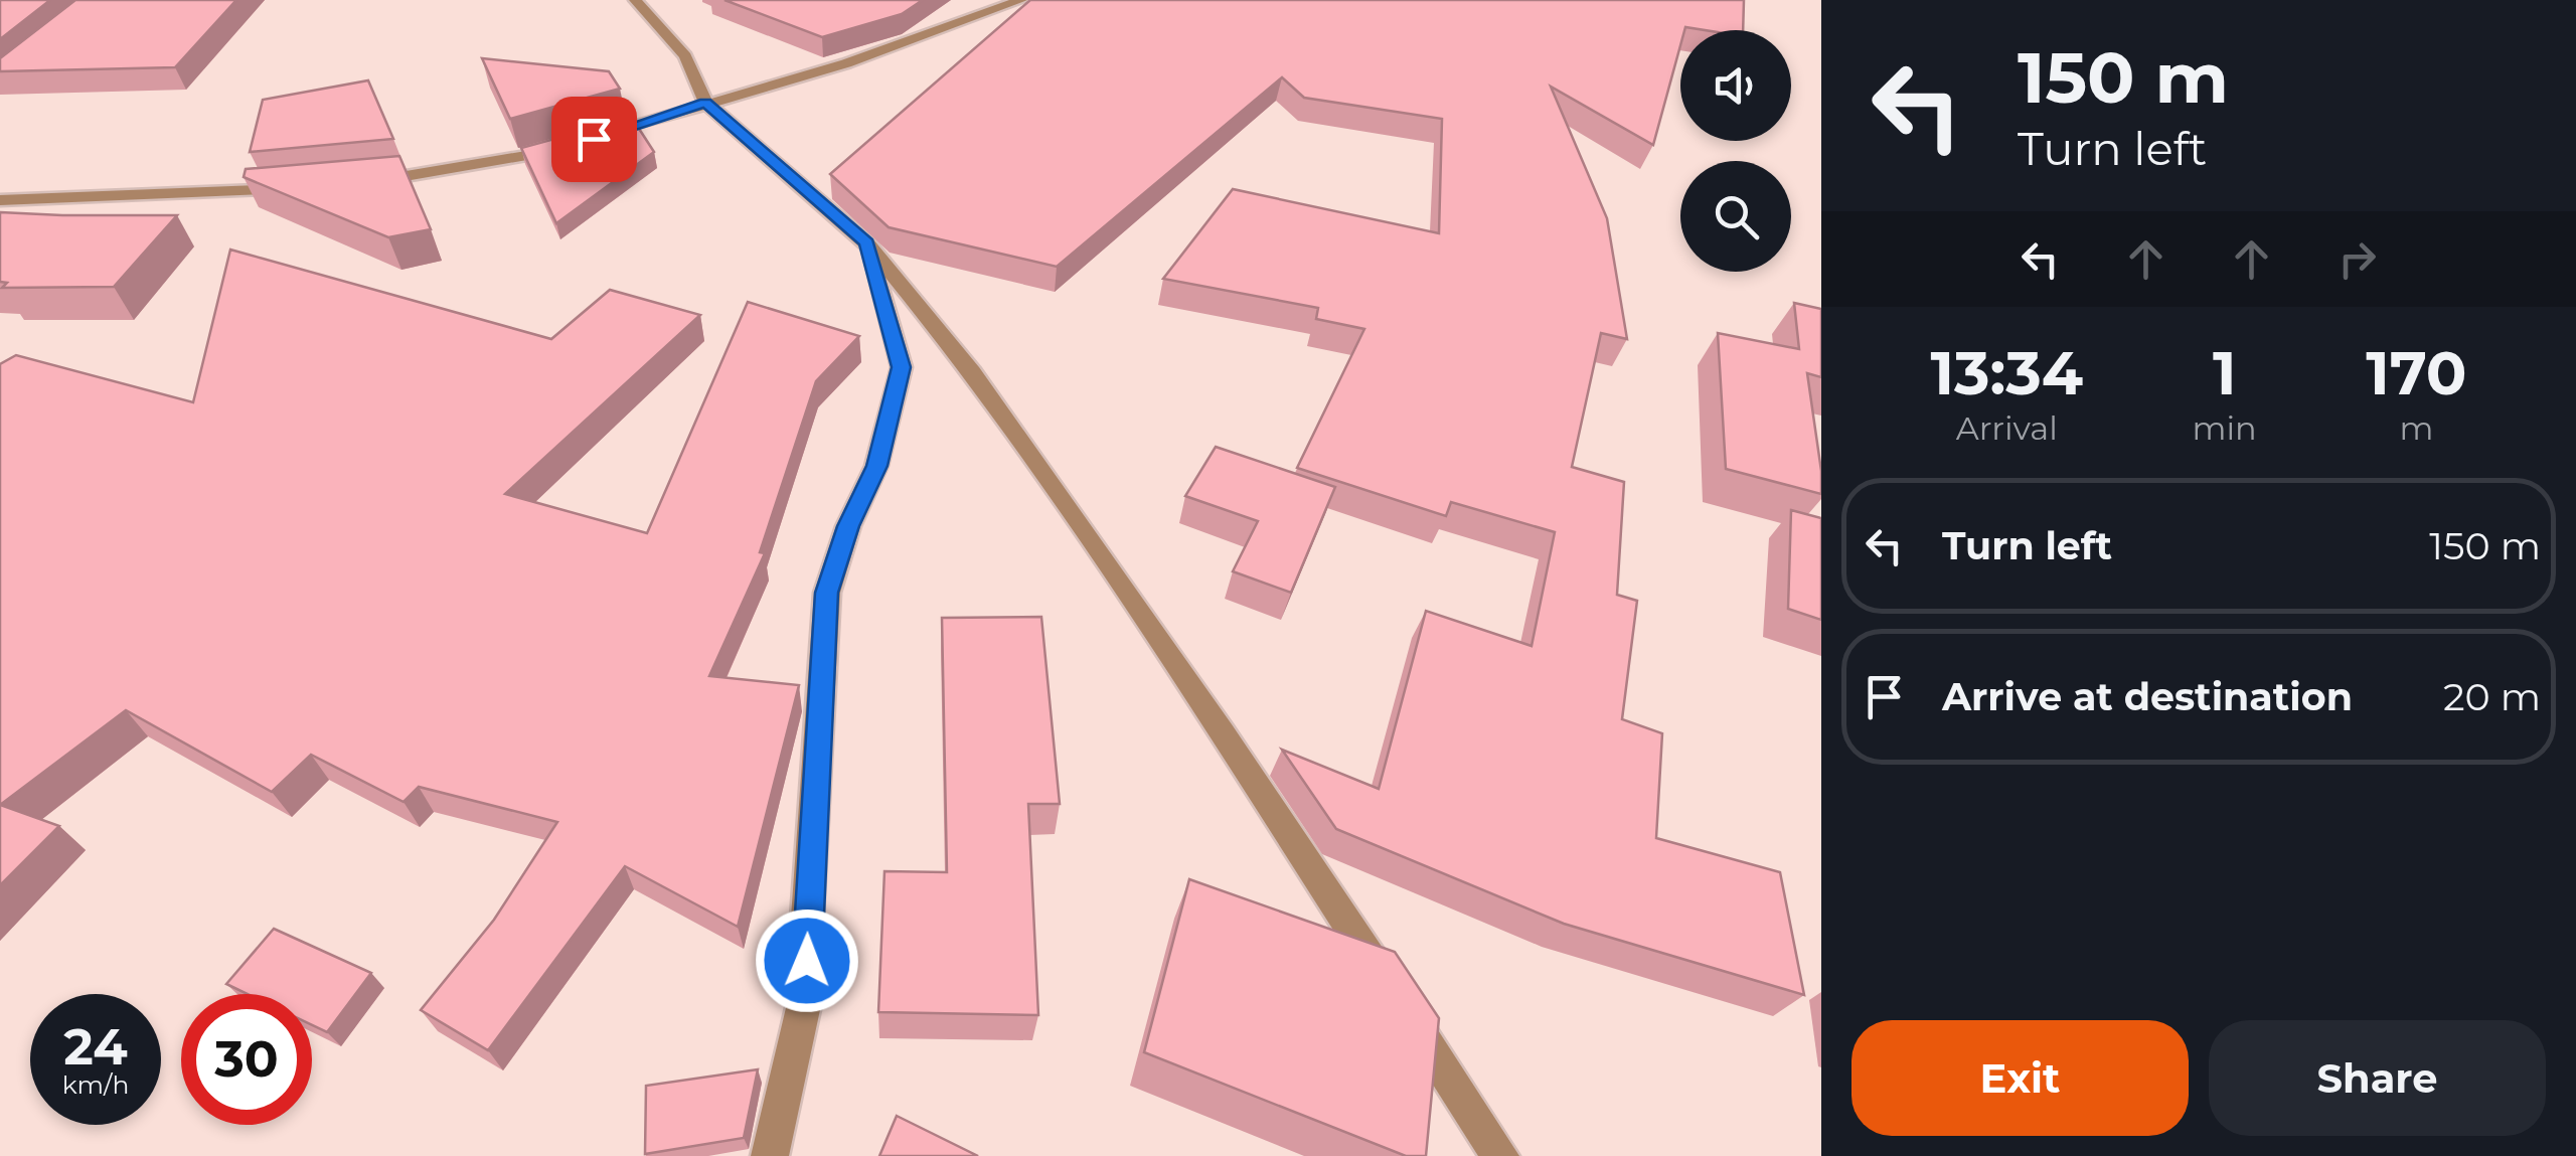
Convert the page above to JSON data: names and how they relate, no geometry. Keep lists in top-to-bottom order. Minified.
{"page":{"turn":["150 m","Turn left"],"eta":["13:34","Arrival","1","min","170","m"],"list":[{"name":"Turn left","value":"150 m"},{"name":"Arrive at destination","value":"20 m"}],"speed":"24 km/h","limit":"30","buttons":["Exit","Share"]}}
